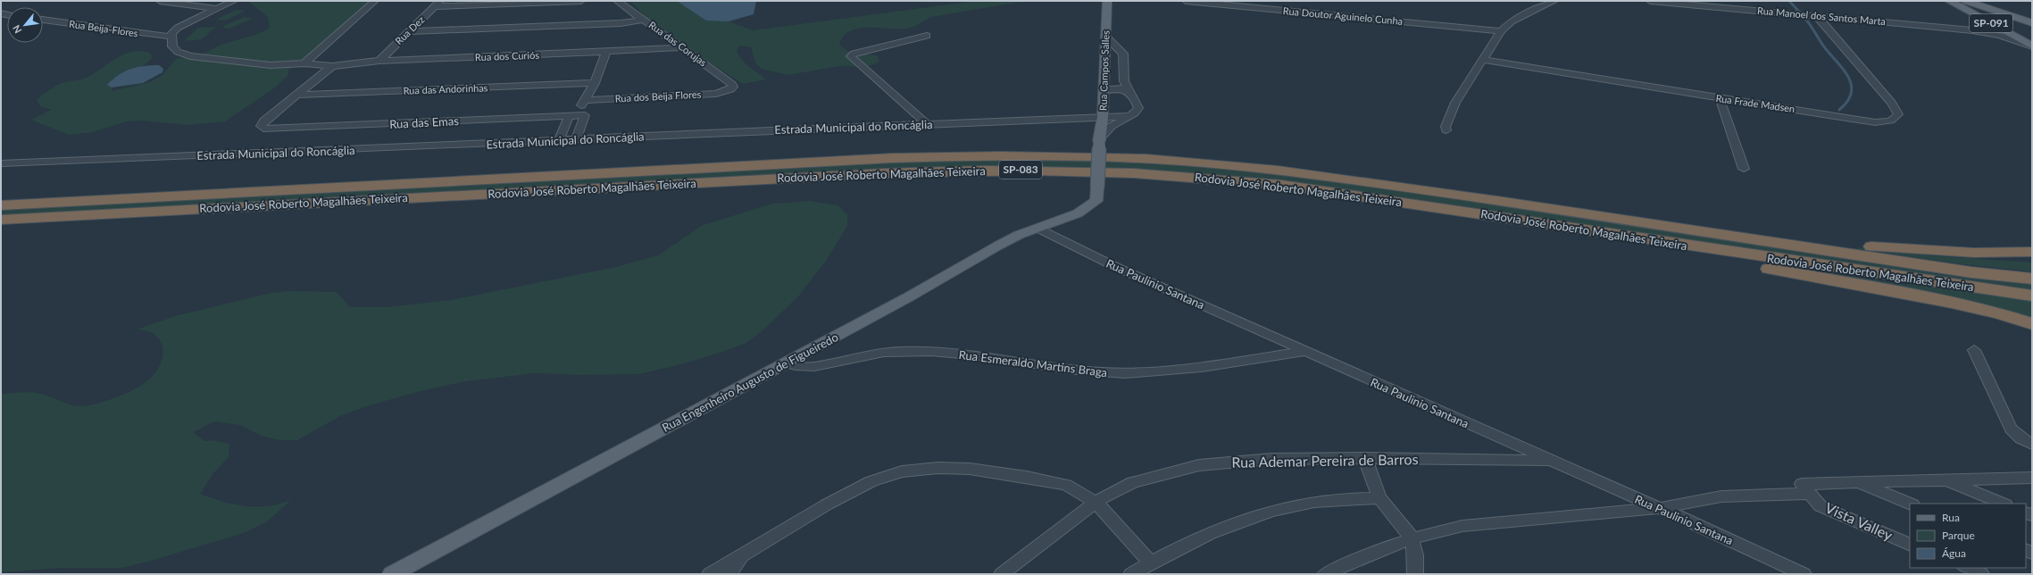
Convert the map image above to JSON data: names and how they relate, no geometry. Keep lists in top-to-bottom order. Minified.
{"streets":{"highway":["SP-083","Rodovia José Roberto Magalhães Teixeira"],"main road":["SP-091","Rua Campos Salles","Rua Engenheiro Augusto de Figueiredo"],"street":["Rua Doutor Aguinelo Cunha","Rua Manoel dos Santos Marta","Rua Beija-Flores","Rua Dez","Rua das Corujas","Rua dos Curiós","Rua das Andorinhas","Rua dos Beija Flores","Rua Frade Madsen","Rua das Emas","Estrada Municipal do Roncáglia","Rua Paulinio Santana","Rua Esmeraldo Martins Braga","Rua Ademar Pereira de Barros","Vista Valley"]},"crossings":[["Rua Manoel dos Santos Marta","SP-091"],["Rua Manoel dos Santos Marta","Rua Frade Madsen"],["Rua Dez","Rua dos Curiós"],["Rua das Corujas","Rua dos Curiós"],["Rua das Corujas","Rua dos Beija Flores"],["Rua Campos Salles","Estrada Municipal do Roncáglia"],["Rua Campos Salles","Rua Engenheiro Augusto de Figueiredo"],["Rua das Andorinhas","Rua das Emas"],["Rua Paulinio Santana","Rua Esmeraldo Martins Braga"],["Rua Paulinio Santana","Rua Engenheiro Augusto de Figueiredo"],["Rua Paulinio Santana","Rua Ademar Pereira de Barros"],["Rua Esmeraldo Martins Braga","Rua Engenheiro Augusto de Figueiredo"]],"legend":["Rua","Parque","Água"],"north":"bottom left"}
